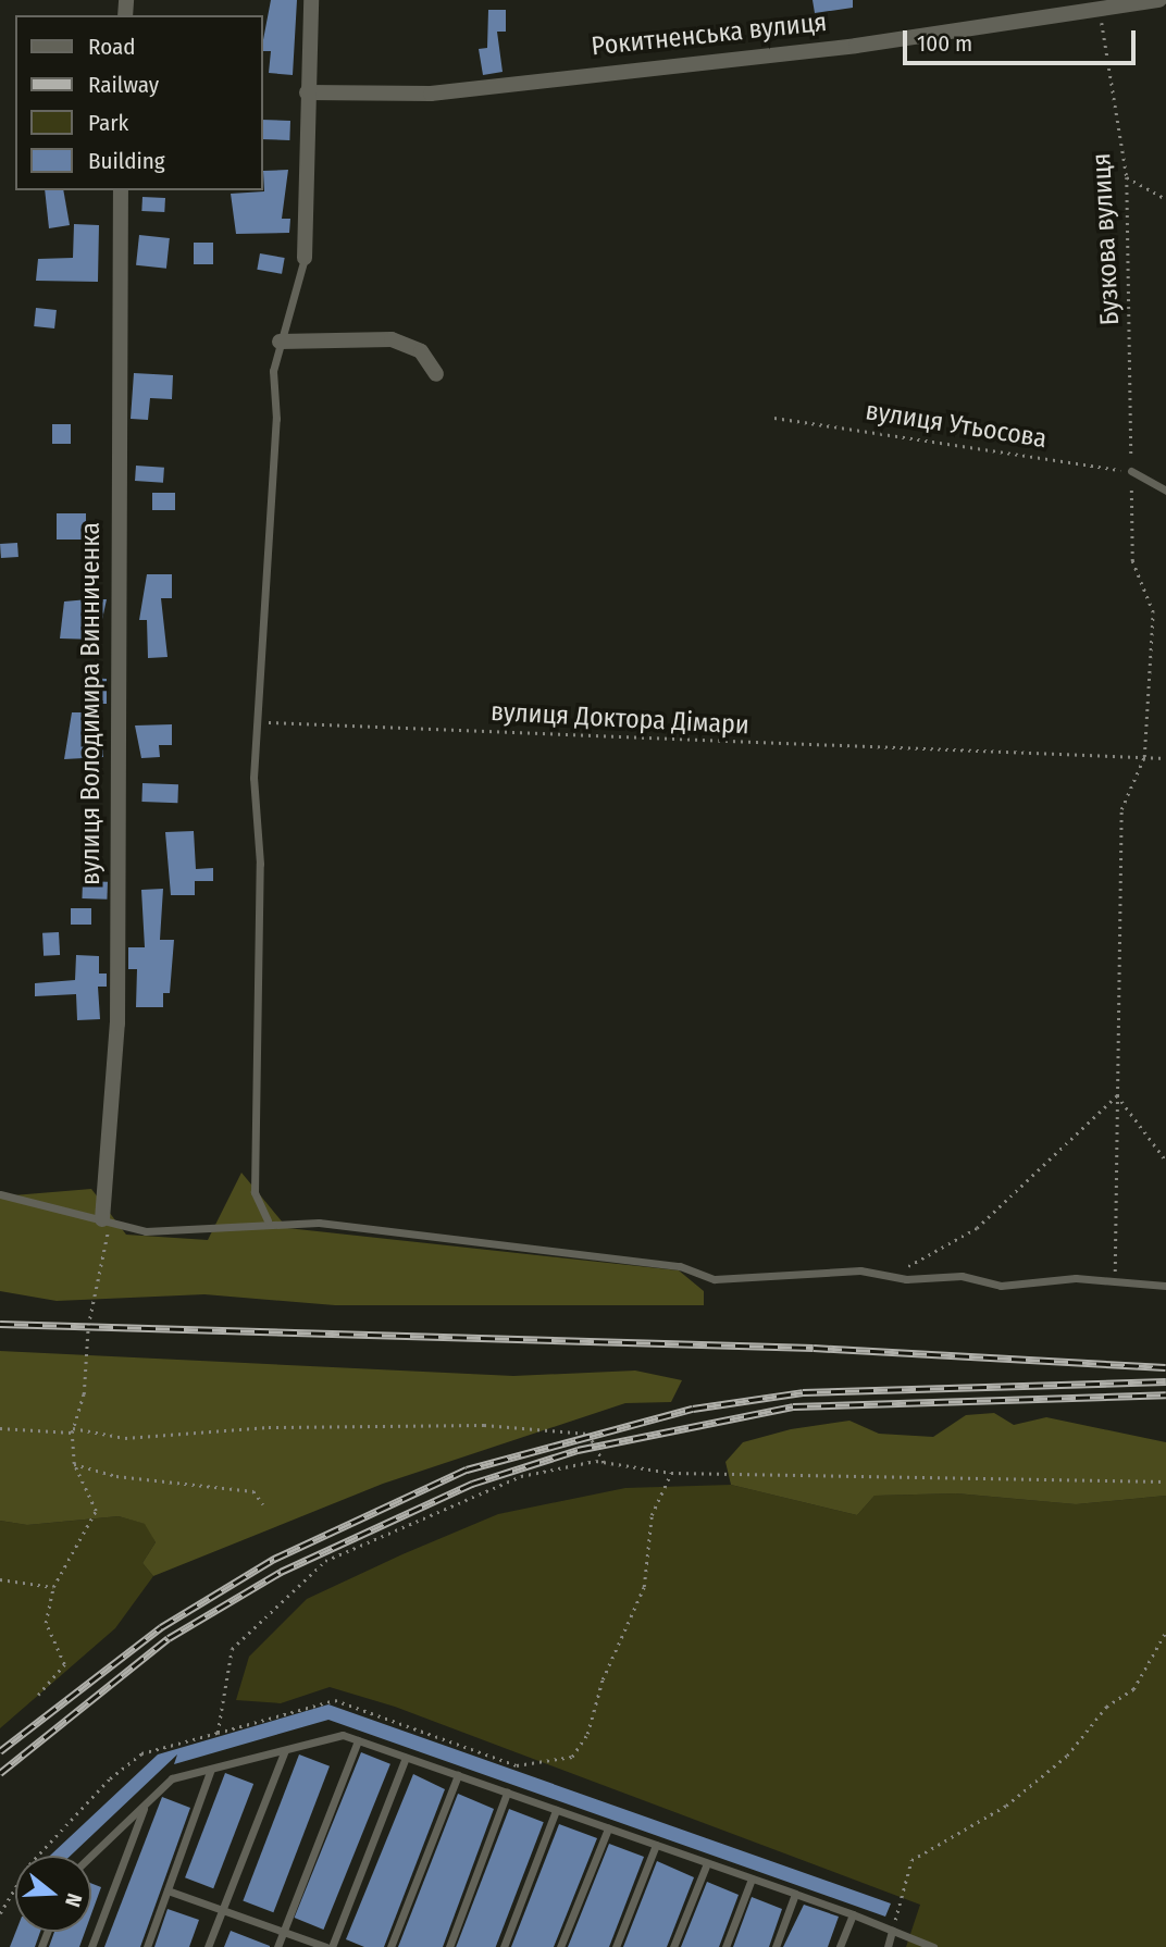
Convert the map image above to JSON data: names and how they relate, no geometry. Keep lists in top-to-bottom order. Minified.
{"streets":{"street":["Рокитненська вулиця","вулиця Володимира Винниченка"],"path":["Бузкова вулиця","вулиця Утьосова","вулиця Доктора Дімари"]},"crossings":[["Рокитненська вулиця","Бузкова вулиця"],["Бузкова вулиця","вулиця Утьосова"],["Бузкова вулиця","вулиця Доктора Дімари"]],"legend":["Road","Railway","Park","Building"],"scale_bar":"100 m","north":"right"}
